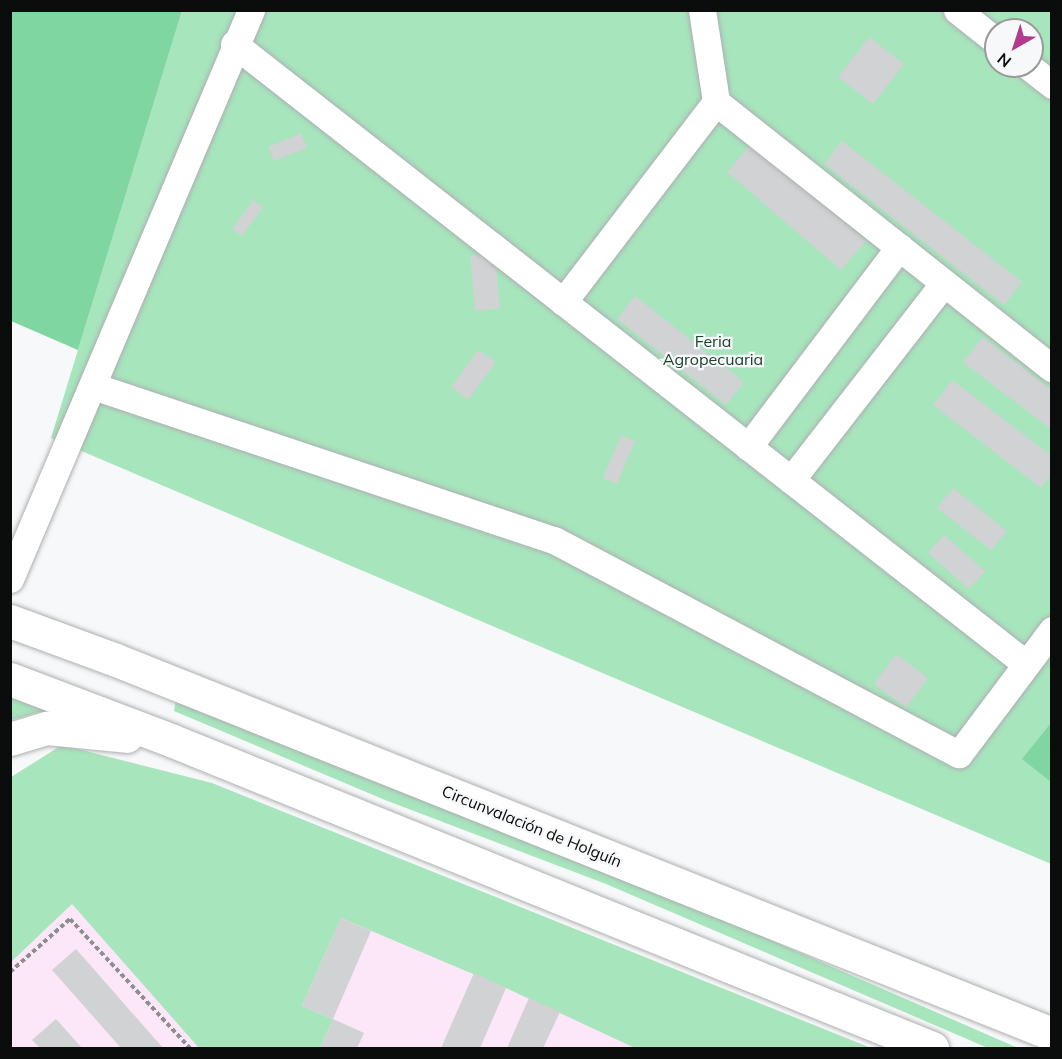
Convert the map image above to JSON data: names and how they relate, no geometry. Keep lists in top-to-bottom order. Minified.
{"streets":{"highway":["Circunvalación de Holguín"]},"parks":["Feria Agropecuaria"],"north":"bottom left"}
